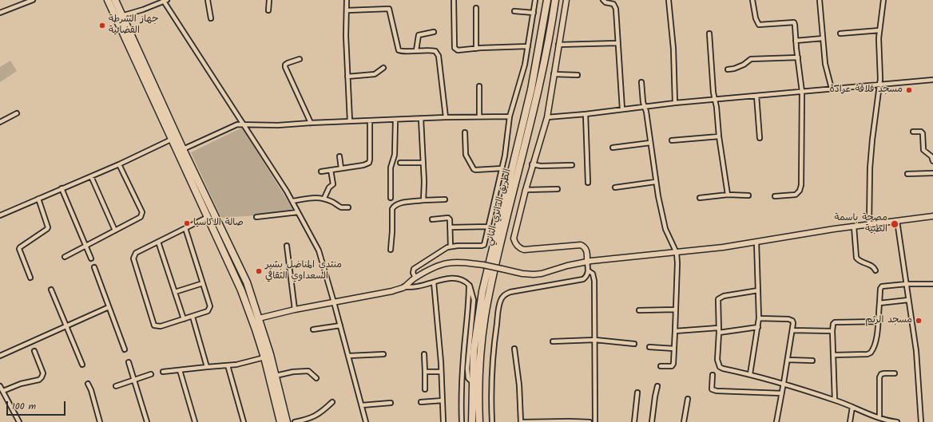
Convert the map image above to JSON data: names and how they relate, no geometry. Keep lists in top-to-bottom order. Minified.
{"streets":{"highway":["الطريق الدائري الثاني"]},"places":["جهاز الشرطة القضائية","مسجد فلاقة عرادة","صالة الاكاسيا","مصحة باسمة الطبية","منتدي المناضل بشير السعداوي الثقافي","مسجد الرثم"],"scale_bar":"100 m"}
